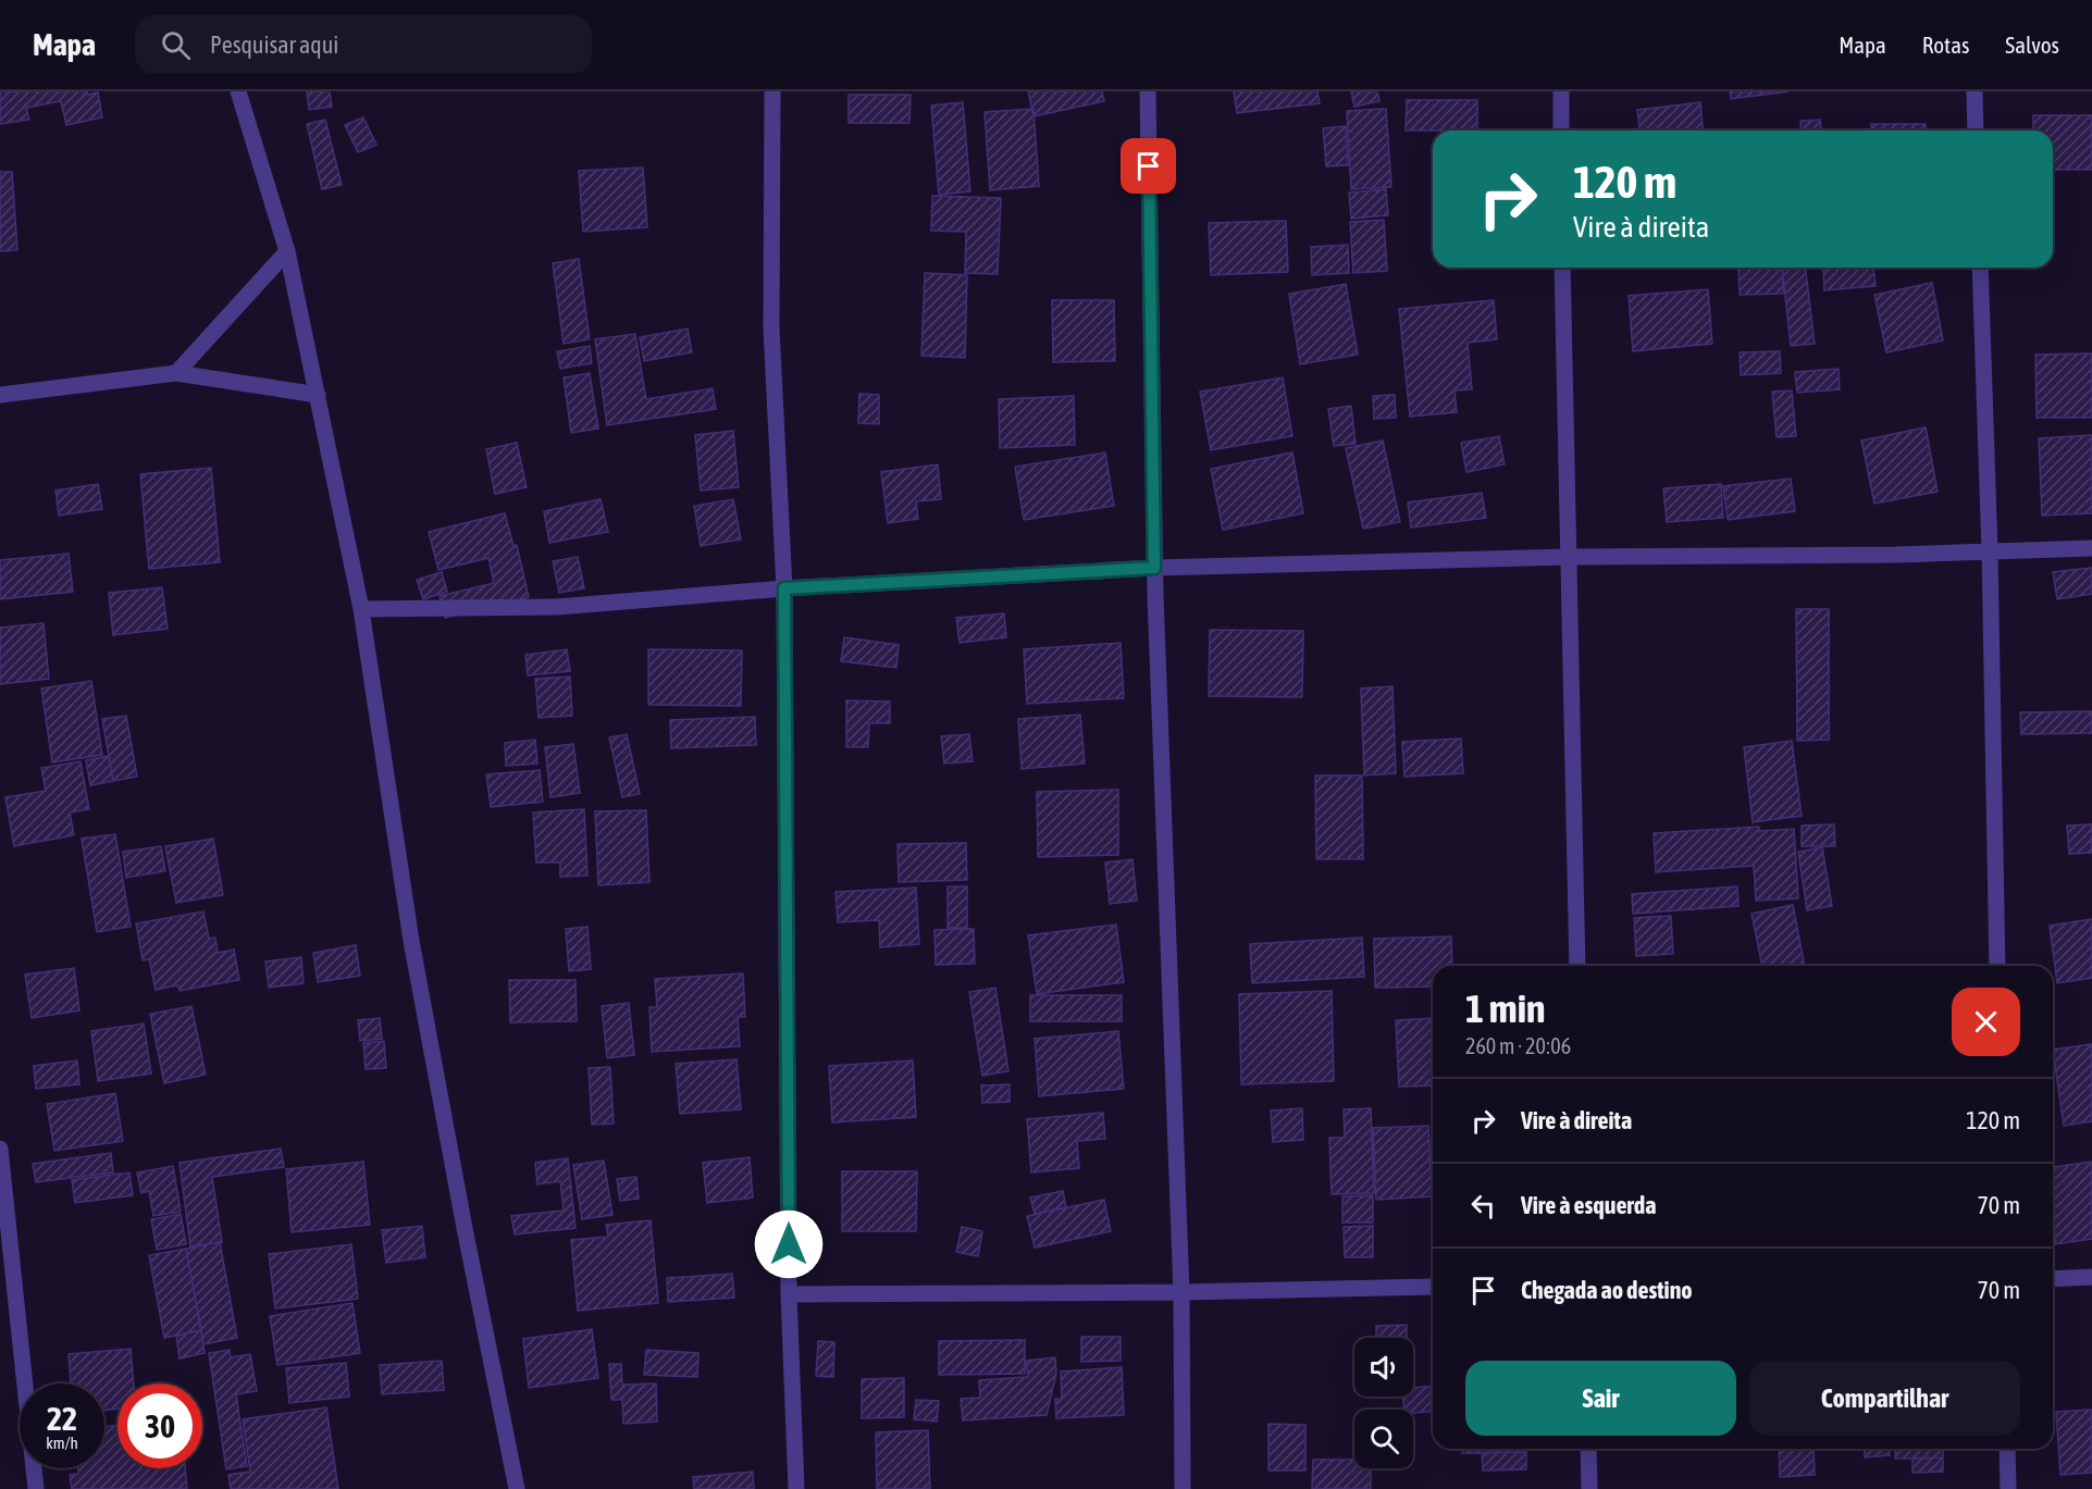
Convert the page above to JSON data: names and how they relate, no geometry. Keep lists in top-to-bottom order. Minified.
{"page":{"header":"Mapa","search":"Pesquisar aqui","nav":["Mapa","Rotas","Salvos"],"turn":["120 m","Vire à direita"],"heading":["1 min","260 m · 20:06"],"list":[{"name":"Vire à direita","value":"120 m"},{"name":"Vire à esquerda","value":"70 m"},{"name":"Chegada ao destino","value":"70 m"}],"buttons":["Sair","Compartilhar"],"speed":"22 km/h","limit":"30"}}
